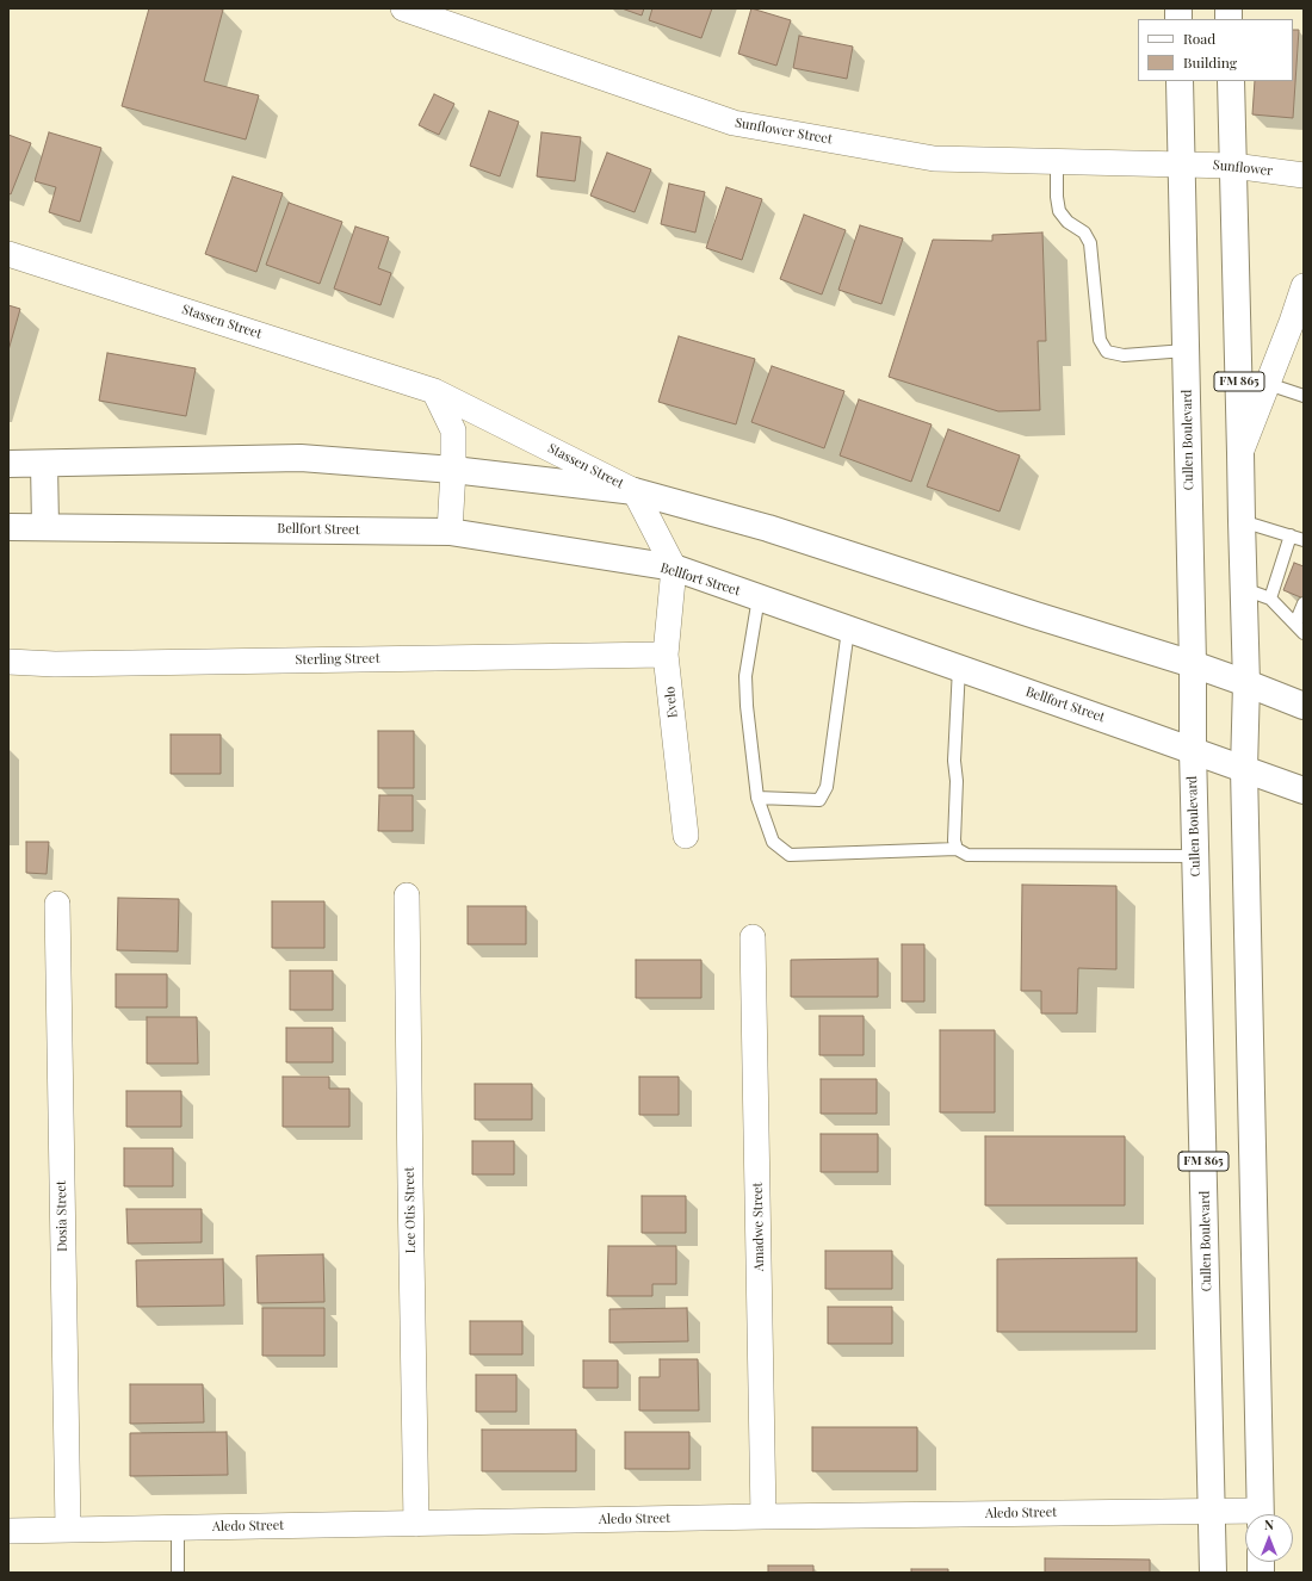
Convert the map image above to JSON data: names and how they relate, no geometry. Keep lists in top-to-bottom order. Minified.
{"streets":{"main road":["FM 865","Cullen Boulevard","Bellfort Street"],"street":["Sunflower Street","Sunflower","Stassen Street","Sterling Street","Evelo","Lee Otis Street","Dosia Street","Amadwe Street","Aledo Street"]},"crossings":[["Sunflower Street","Sunflower"],["Sunflower Street","Cullen Boulevard"],["Sunflower","FM 865"],["Sunflower","Cullen Boulevard"],["Stassen Street","Bellfort Street"],["Stassen Street","Evelo"],["FM 865","Bellfort Street"],["Cullen Boulevard","Bellfort Street"],["Cullen Boulevard","Aledo Street"],["Bellfort Street","Evelo"],["Sterling Street","Evelo"],["Lee Otis Street","Aledo Street"],["Dosia Street","Aledo Street"],["Amadwe Street","Aledo Street"]],"legend":["Road","Building"],"north":"top"}
